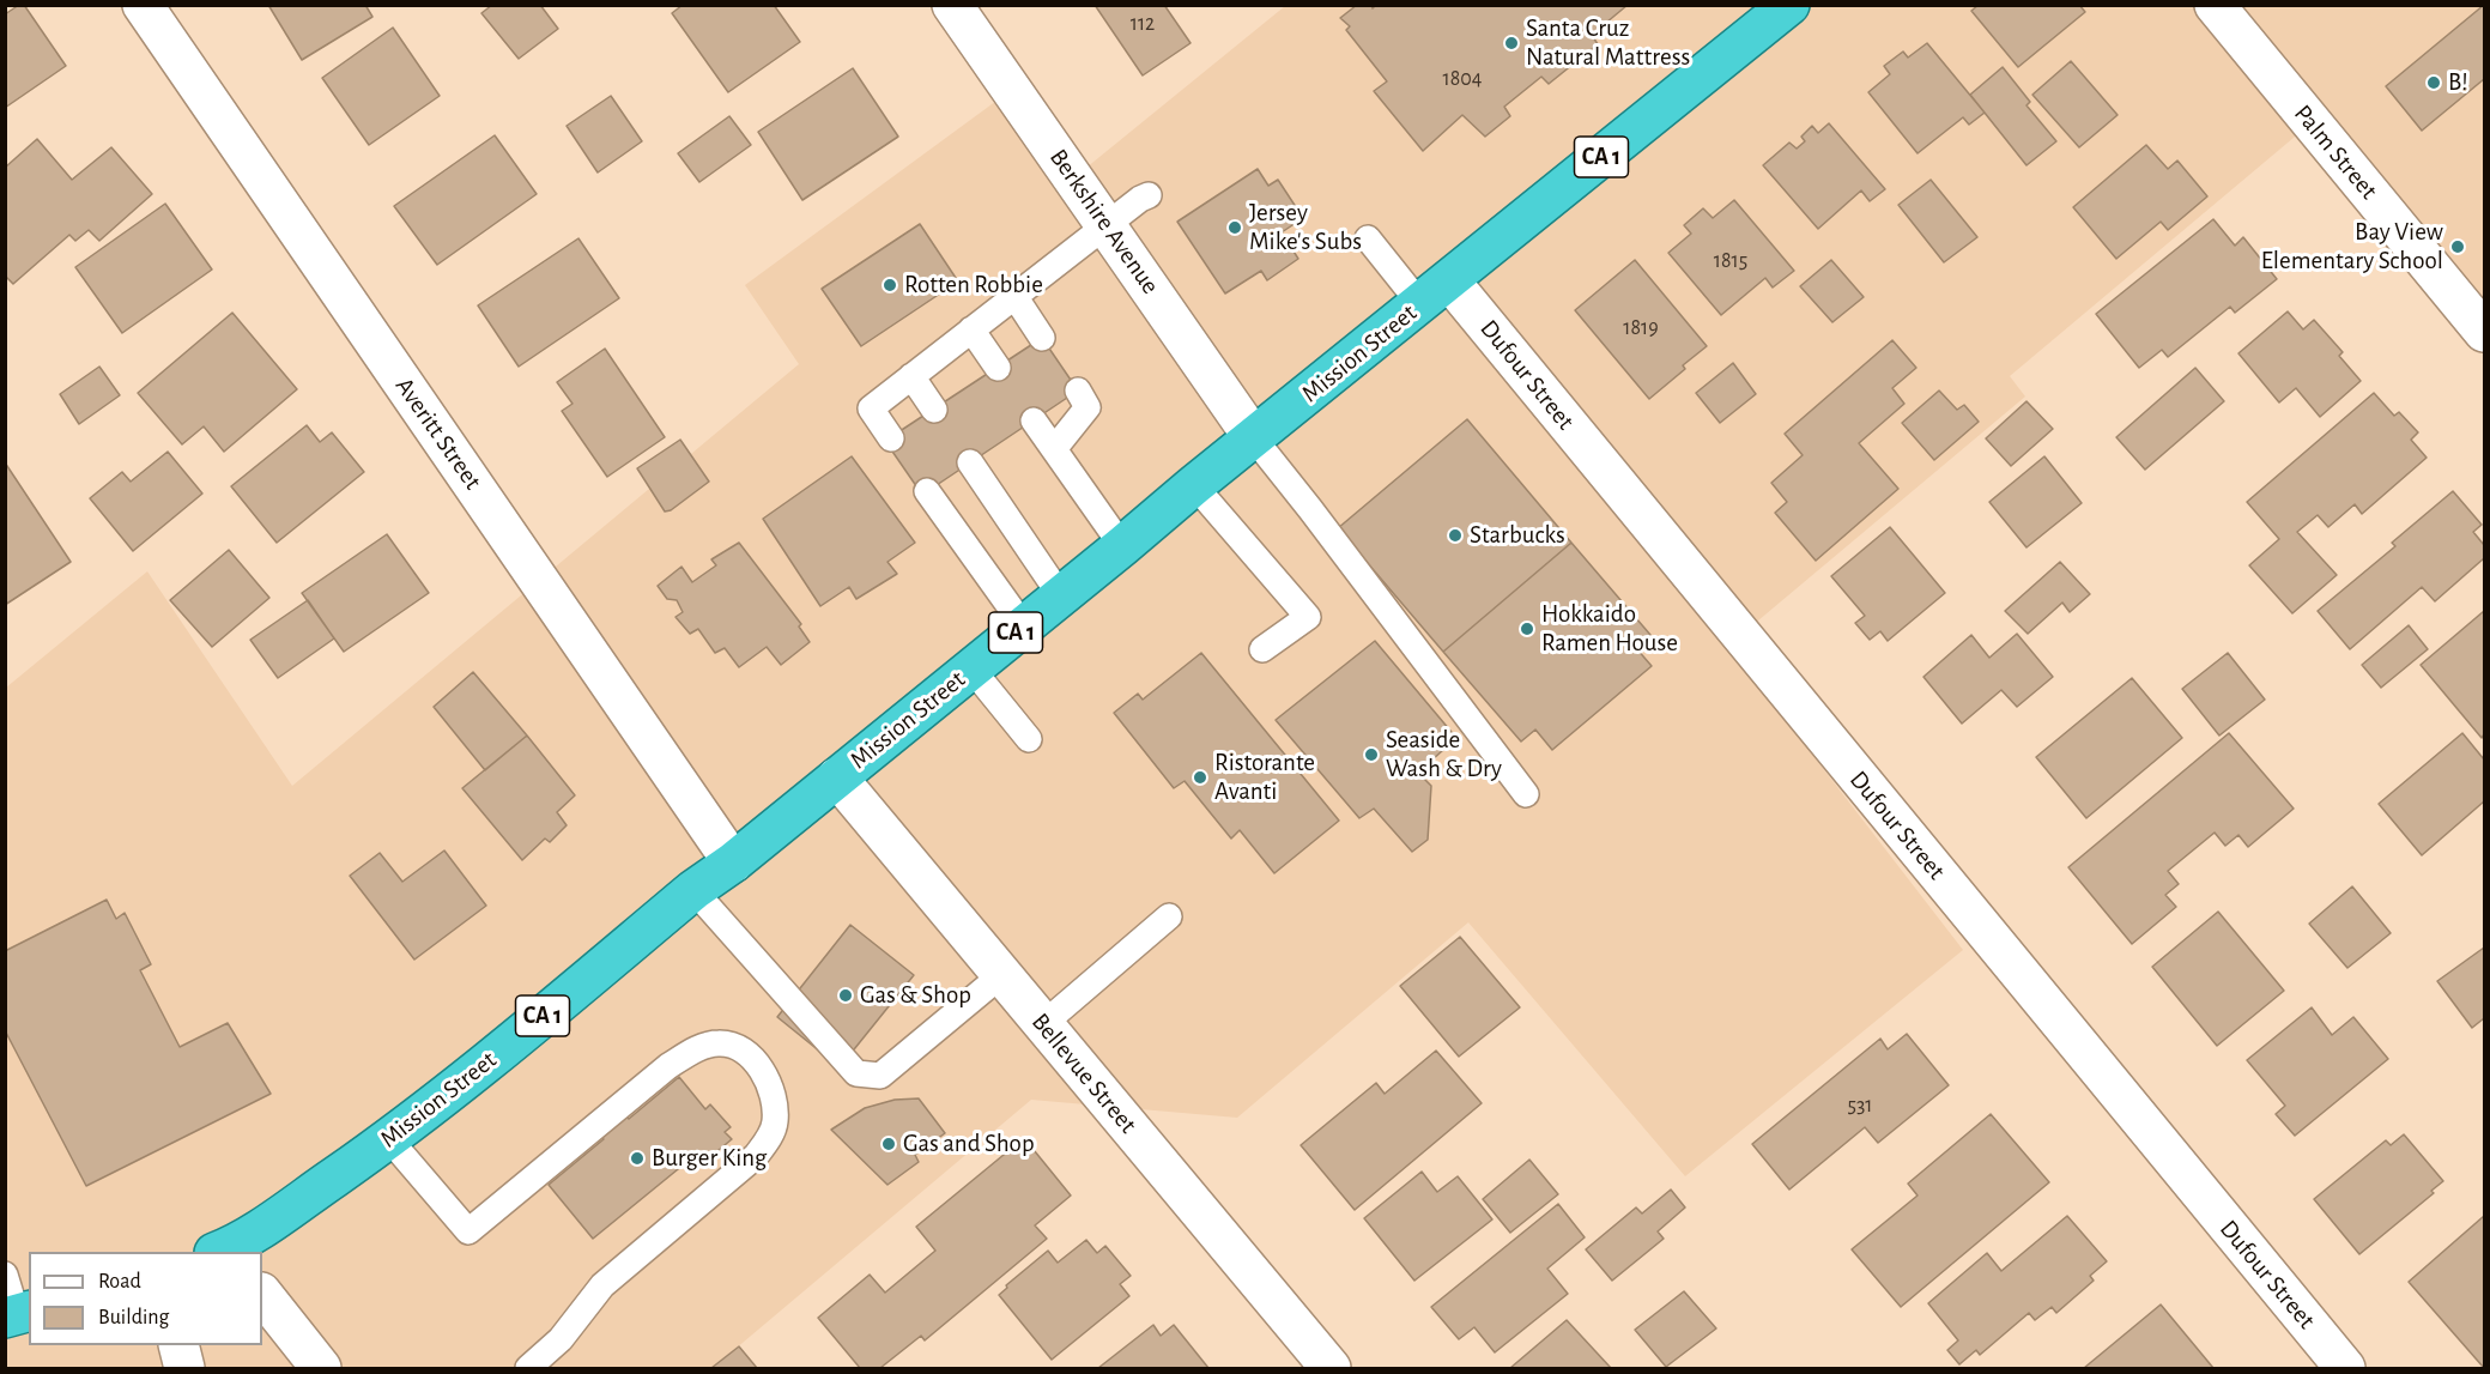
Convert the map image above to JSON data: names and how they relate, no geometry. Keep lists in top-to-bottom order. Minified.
{"streets":{"highway":["CA 1","Mission Street"],"street":["Palm Street","Berkshire Avenue","Dufour Street","Averitt Street","Bellevue Street"]},"crossings":[["Berkshire Avenue","Mission Street"],["Mission Street","Dufour Street"],["Mission Street","Averitt Street"],["Mission Street","Bellevue Street"]],"places":["Santa Cruz Natural Mattress","B!","Jersey Mike's Subs","Bay View Elementary School","Rotten Robbie","Starbucks","Hokkaido Ramen House","Seaside Wash & Dry","Ristorante Avanti","Gas & Shop","Gas and Shop","Burger King"],"house_numbers":["112","1804","1815","1819","531"],"legend":["Road","Building"]}
